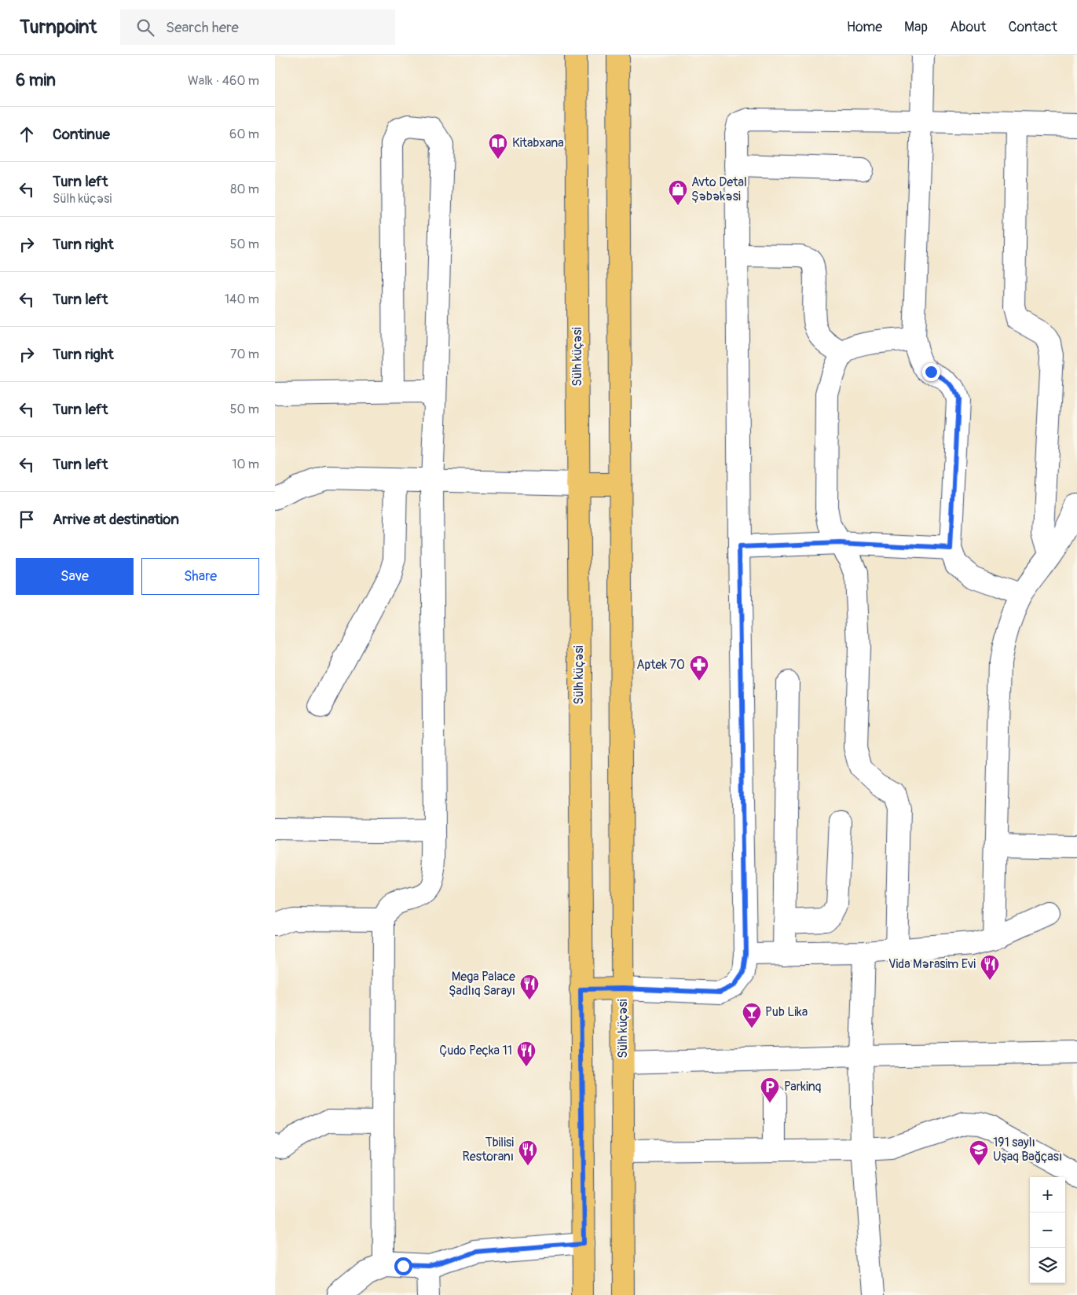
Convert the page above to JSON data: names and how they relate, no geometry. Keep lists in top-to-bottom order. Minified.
{"streets":{"main road":["Sülh küçəsi"]},"places":{"library":["Kitabxana"],"shop":["Avto Detal Şəbəkəsi"],"pharmacy":["Aptek 70"],"restaurant":["Vida Mərasim Evi","Mega Palace Şadlıq Sarayı","Çudo Peçka 11","Tbilisi Restoranı"],"bar":["Pub Lika"],"parking":["Parkinq"],"school or university":["191 saylı Uşaq Bağçası"]},"page":{"header":"Turnpoint","search":"Search here","nav":["Home","Map","About","Contact"],"heading":["6 min","Walk · 460 m"],"list":[["Continue","60 m"],["Turn left","Sülh küçəsi","80 m"],["Turn right","50 m"],["Turn left","140 m"],["Turn right","70 m"],["Turn left","50 m"],["Turn left","10 m"],"Arrive at destination"],"buttons":["Save","Share"],"map_buttons":["+","−"]}}
